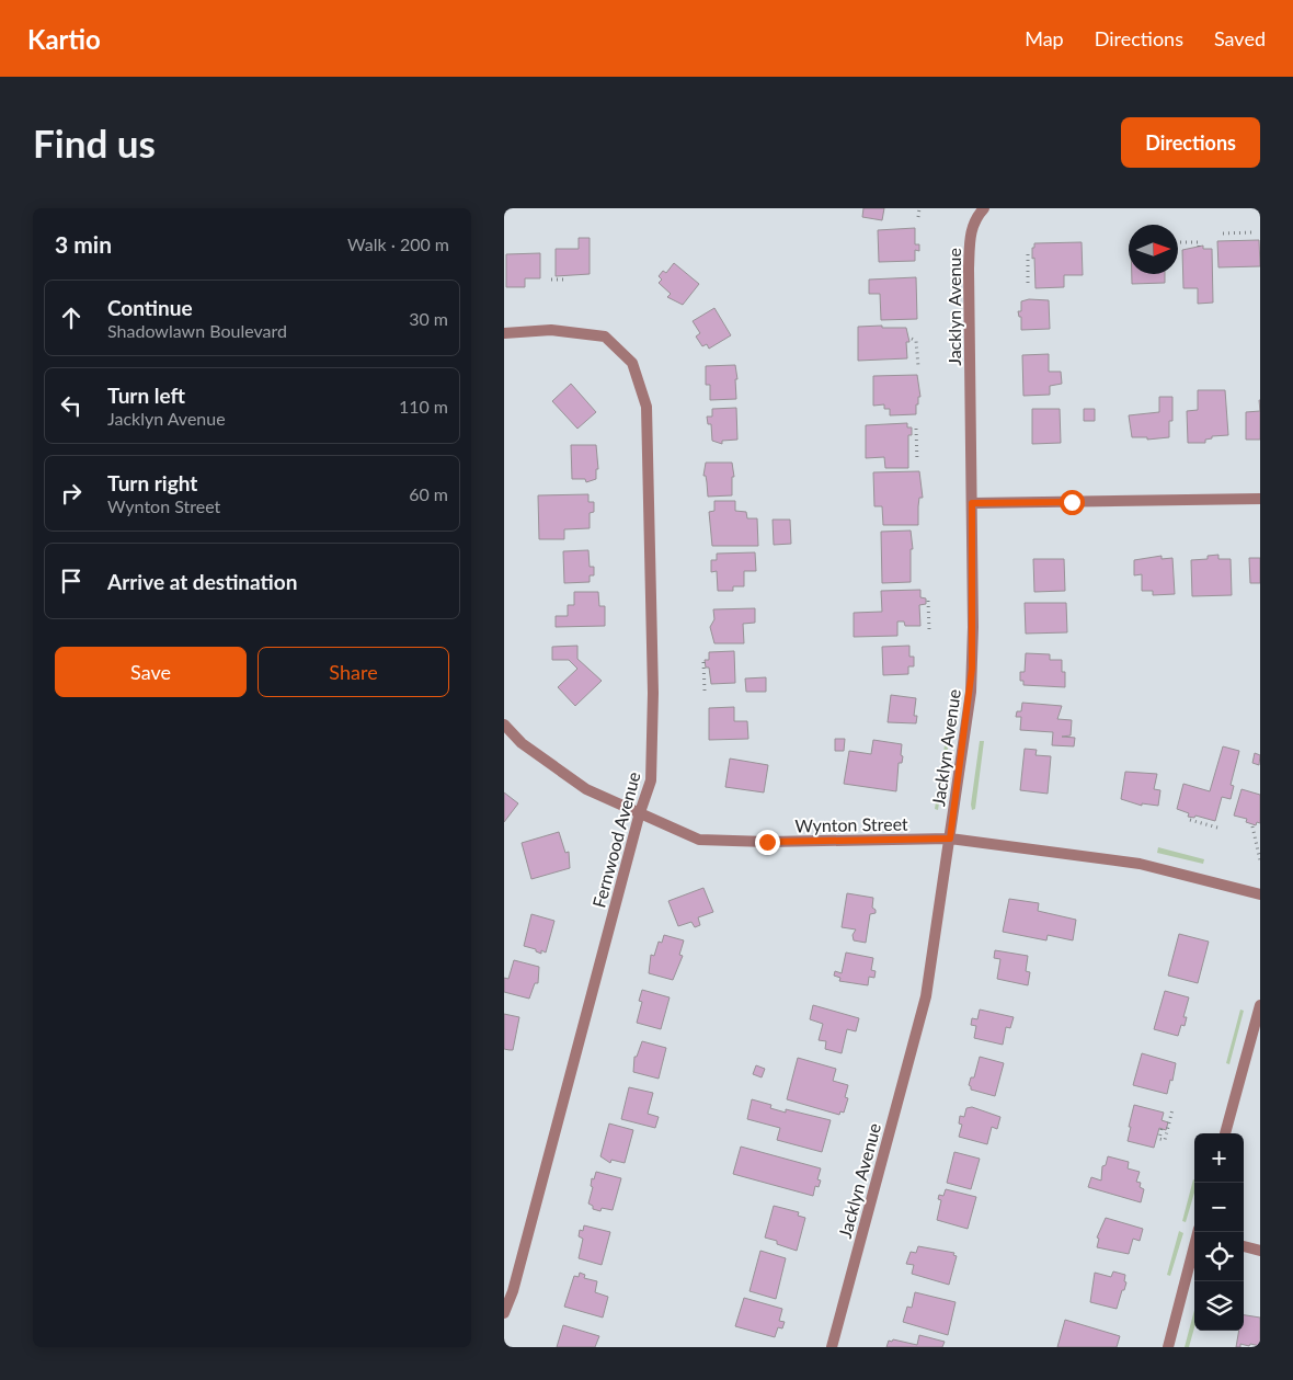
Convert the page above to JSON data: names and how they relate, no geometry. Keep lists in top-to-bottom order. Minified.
{"streets":{"street":["Jacklyn Avenue","Wynton Street","Fernwood Avenue"]},"crossings":[["Jacklyn Avenue","Wynton Street"],["Wynton Street","Fernwood Avenue"]],"north":"right","page":{"header":"Kartio","nav":["Map","Directions","Saved"],"buttons":["Directions",["Save","Share"]],"title":"Find us","heading":["3 min","Walk · 200 m"],"list":[["Continue","Shadowlawn Boulevard","30 m"],["Turn left","Jacklyn Avenue","110 m"],["Turn right","Wynton Street","60 m"],"Arrive at destination"],"map_buttons":["+","−"]}}
